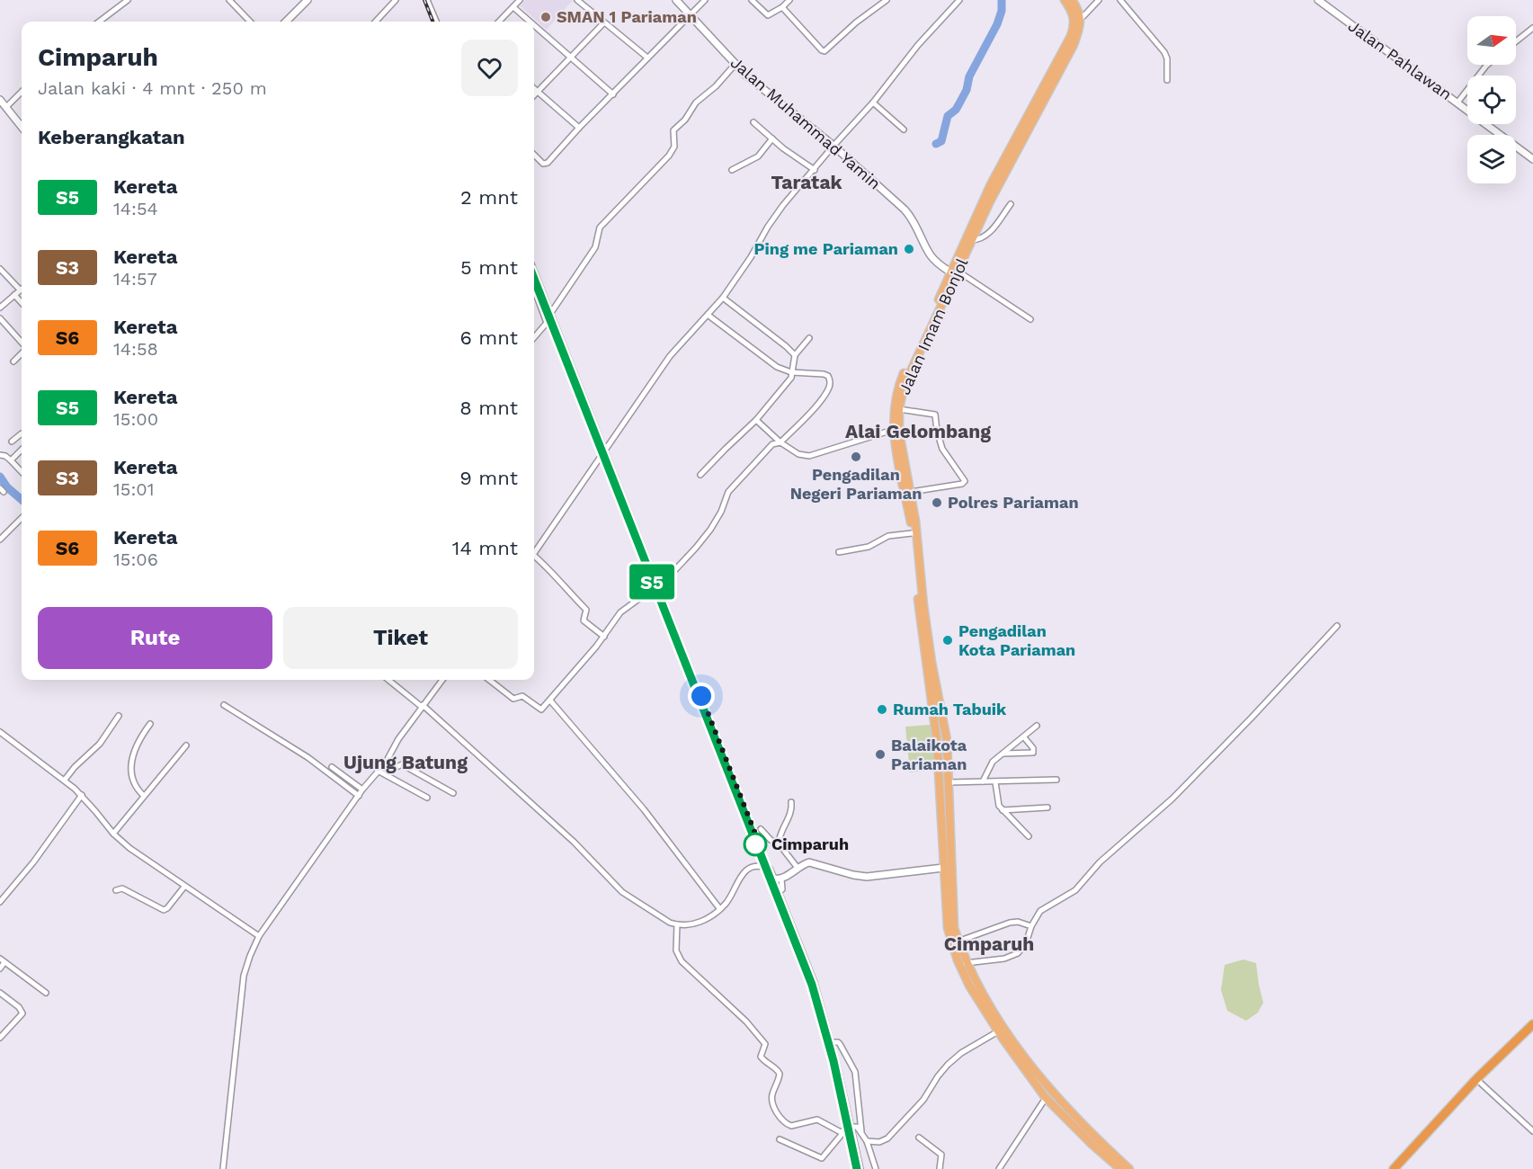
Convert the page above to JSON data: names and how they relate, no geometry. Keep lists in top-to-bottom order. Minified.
{"streets":{"main road":["Jalan Imam Bonjol"],"street":["Jalan Pahlawan","Jalan Muhammad Yamin"]},"crossings":[["Jalan Muhammad Yamin","Jalan Imam Bonjol"]],"districts":["Taratak","Alai Gelombang","Ujung Batung","Cimparuh"],"places":["SMAN 1 Pariaman","Ping me Pariaman","Pengadilan Negeri Pariaman","Polres Pariaman","Pengadilan Kota Pariaman","Rumah Tabuik","Balaikota Pariaman","Cimparuh"],"north":"right","page":{"on_map":"S5","heading":[["Cimparuh","Jalan kaki · 4 mnt · 250 m"],"Keberangkatan"],"list":[{"mark":"S5","name":"Kereta","note":"14:54","value":"2 mnt"},{"mark":"S3","name":"Kereta","note":"14:57","value":"5 mnt"},{"mark":"S6","name":"Kereta","note":"14:58","value":"6 mnt"},{"mark":"S5","name":"Kereta","note":"15:00","value":"8 mnt"},{"mark":"S3","name":"Kereta","note":"15:01","value":"9 mnt"},{"mark":"S6","name":"Kereta","note":"15:06","value":"14 mnt"}],"buttons":["Rute","Tiket"]}}
